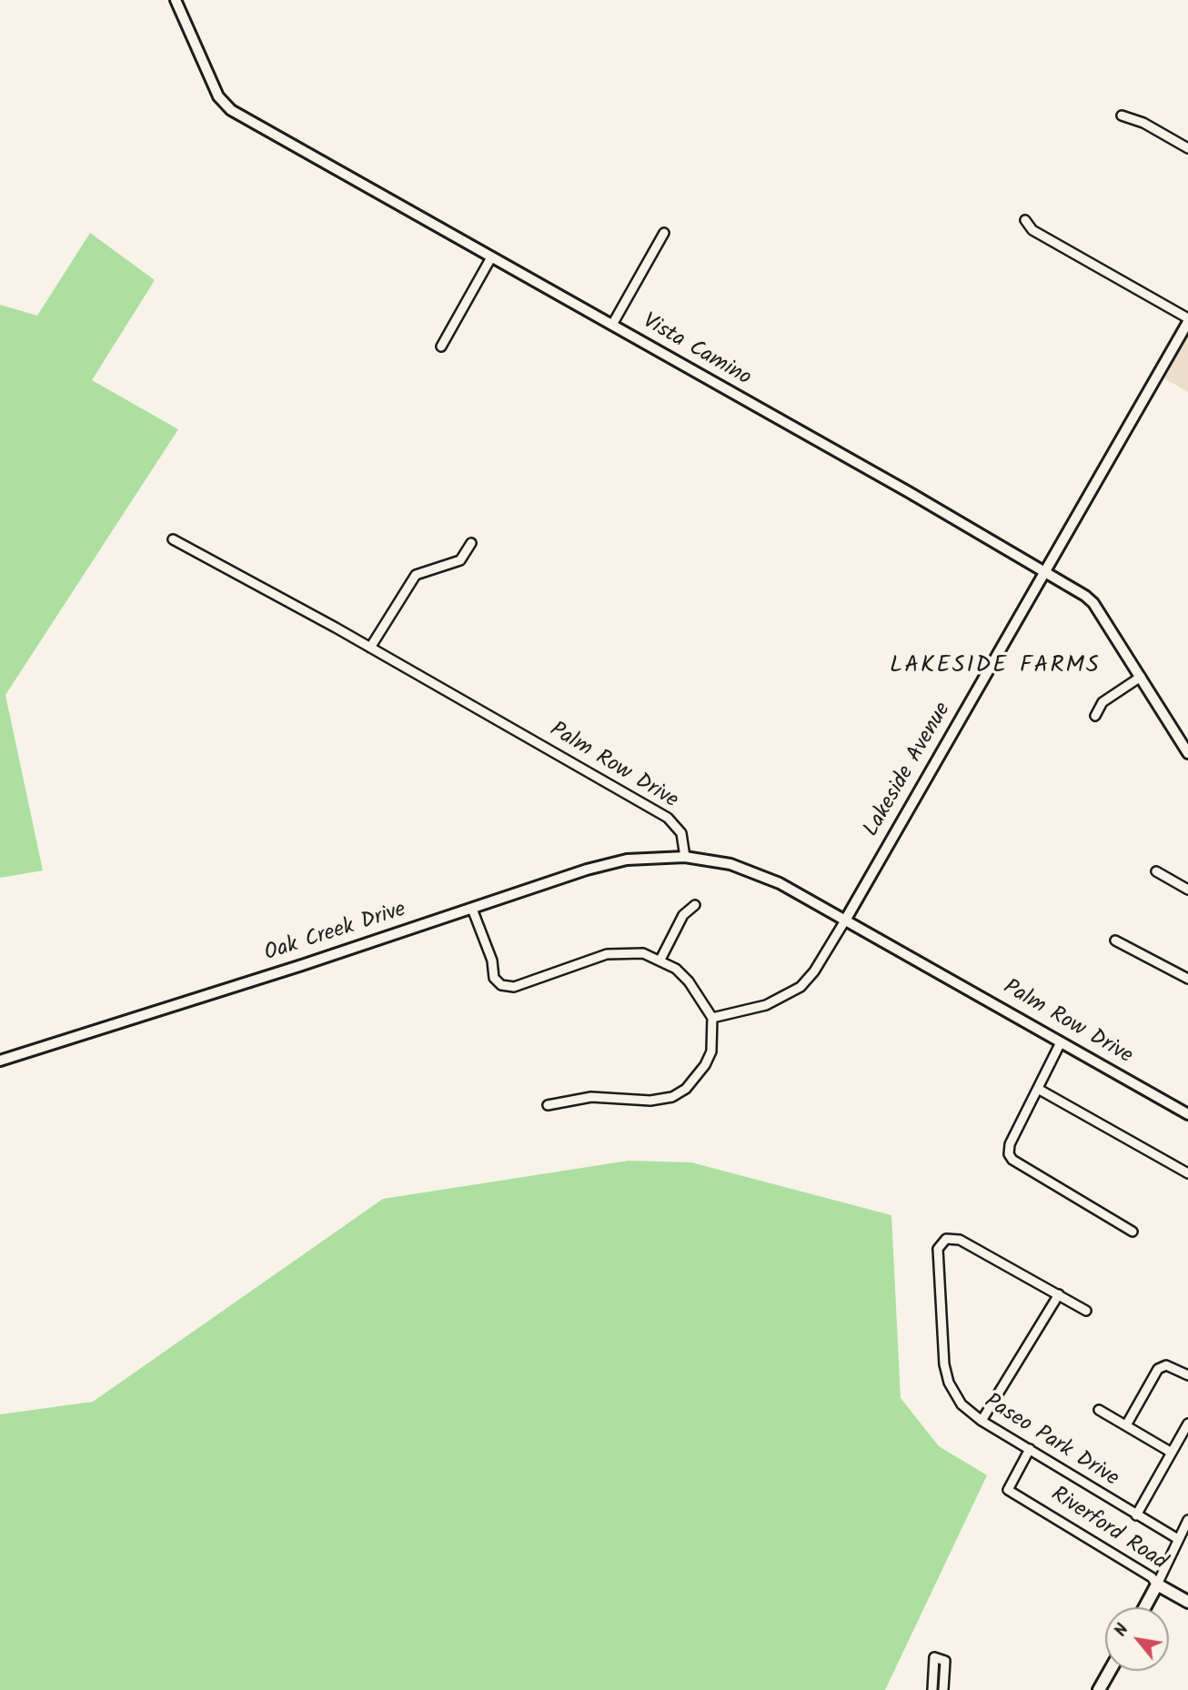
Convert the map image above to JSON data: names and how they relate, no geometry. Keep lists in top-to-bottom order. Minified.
{"streets":{"main road":["Riverford Road"],"street":["Vista Camino","Palm Row Drive","Lakeside Avenue","Oak Creek Drive","Paseo Park Drive"]},"crossings":[["Vista Camino","Lakeside Avenue"],["Palm Row Drive","Lakeside Avenue"],["Palm Row Drive","Oak Creek Drive"],["Paseo Park Drive","Riverford Road"]],"districts":["LAKESIDE FARMS"],"north":"top left"}
